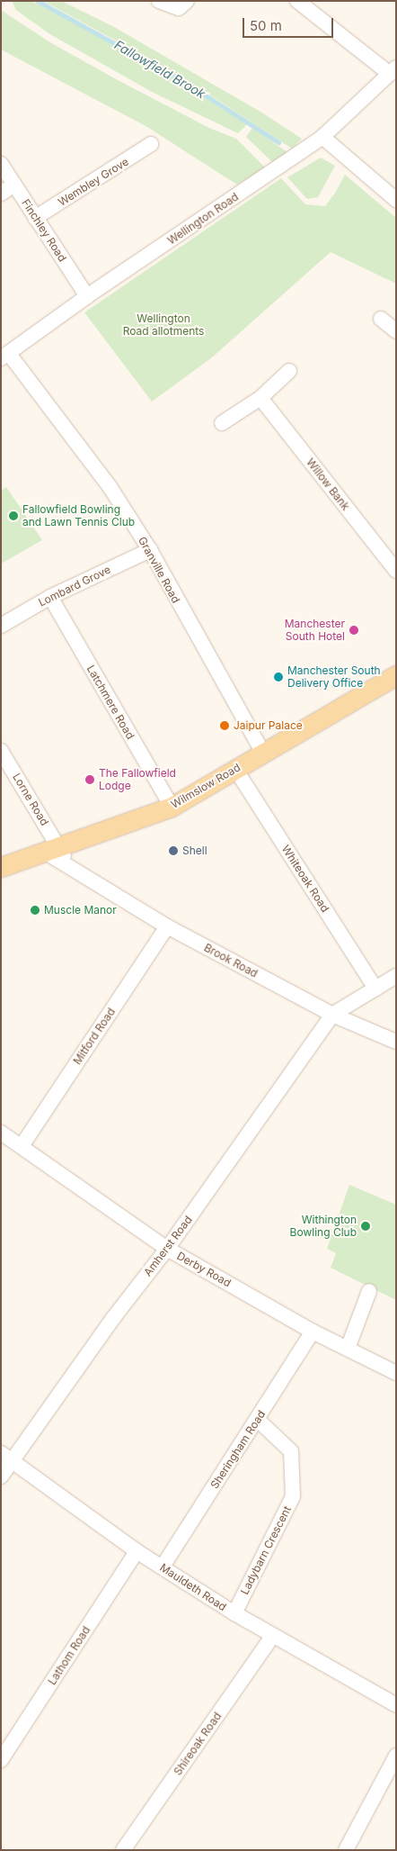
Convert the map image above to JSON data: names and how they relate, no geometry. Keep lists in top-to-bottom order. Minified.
{"streets":{"main road":["Wilmslow Road"],"street":["Wembley Grove","Wellington Road","Finchley Road","Willow Bank","Granville Road","Lombard Grove","Latchmere Road","Lorne Road","Whiteoak Road","Brook Road","Mitford Road","Amherst Road","Derby Road","Sheringham Road","Ladybarn Crescent","Mauldeth Road","Lathom Road","Shireoak Road"]},"crossings":[["Wembley Grove","Finchley Road"],["Wellington Road","Finchley Road"],["Wellington Road","Granville Road"],["Granville Road","Lombard Grove"],["Granville Road","Wilmslow Road"],["Lombard Grove","Latchmere Road"],["Latchmere Road","Wilmslow Road"],["Wilmslow Road","Lorne Road"],["Wilmslow Road","Whiteoak Road"],["Wilmslow Road","Brook Road"],["Lorne Road","Brook Road"],["Brook Road","Mitford Road"],["Brook Road","Amherst Road"],["Mitford Road","Derby Road"],["Amherst Road","Derby Road"],["Amherst Road","Mauldeth Road"],["Derby Road","Sheringham Road"],["Sheringham Road","Ladybarn Crescent"],["Sheringham Road","Mauldeth Road"],["Ladybarn Crescent","Mauldeth Road"],["Mauldeth Road","Lathom Road"],["Mauldeth Road","Shireoak Road"]],"water":["Fallowfield Brook"],"parks":["Wellington Road allotments"],"places":["Fallowfield Bowling and Lawn Tennis Club","Manchester South Hotel","Manchester South Delivery Office","Jaipur Palace","The Fallowfield Lodge","Shell","Muscle Manor","Withington Bowling Club"],"scale_bar":"50 m"}
